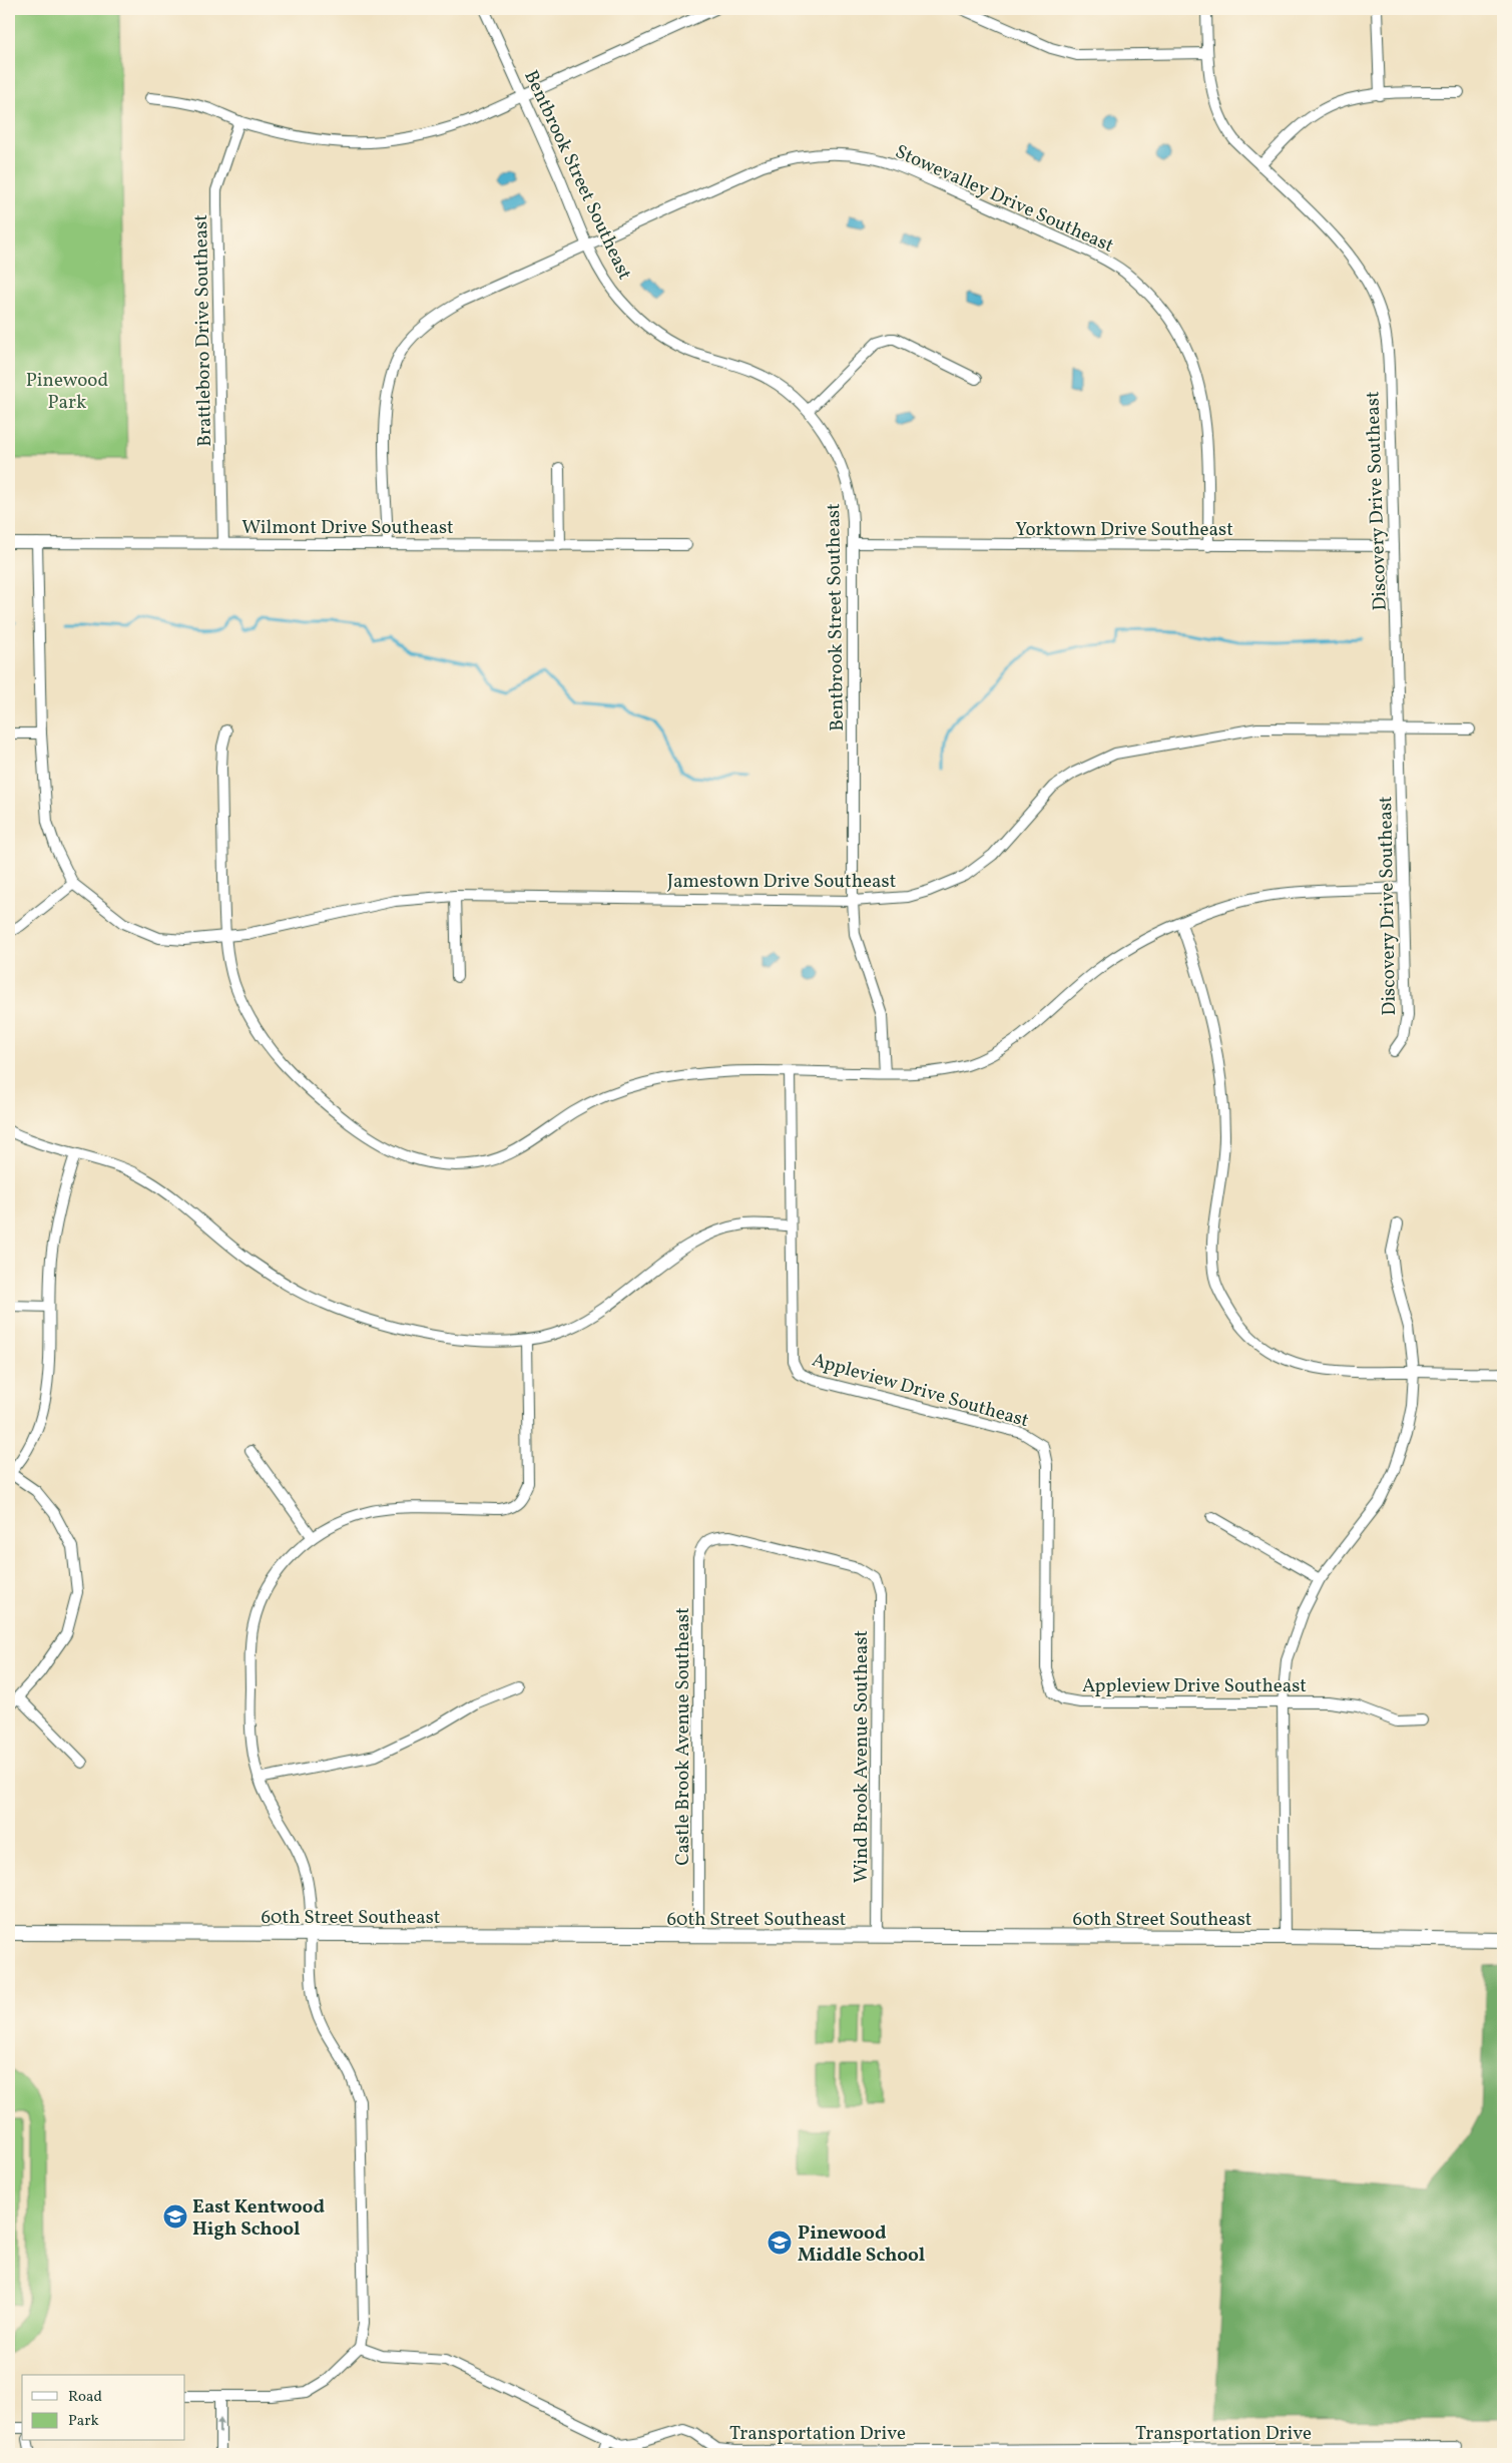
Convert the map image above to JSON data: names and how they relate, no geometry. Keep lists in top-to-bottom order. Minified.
{"streets":{"main road":["60th Street Southeast"],"street":["Bentbrook Street Southeast","Stowevalley Drive Southeast","Brattleboro Drive Southeast","Discovery Drive Southeast","Wilmont Drive Southeast","Yorktown Drive Southeast","Jamestown Drive Southeast","Appleview Drive Southeast","Castle Brook Avenue Southeast","Wind Brook Avenue Southeast","Transportation Drive"]},"crossings":[["Bentbrook Street Southeast","Stowevalley Drive Southeast"],["Bentbrook Street Southeast","Yorktown Drive Southeast"],["Bentbrook Street Southeast","Jamestown Drive Southeast"],["Stowevalley Drive Southeast","Wilmont Drive Southeast"],["Stowevalley Drive Southeast","Yorktown Drive Southeast"],["Brattleboro Drive Southeast","Wilmont Drive Southeast"],["Discovery Drive Southeast","Yorktown Drive Southeast"],["Discovery Drive Southeast","Jamestown Drive Southeast"],["Castle Brook Avenue Southeast","Wind Brook Avenue Southeast"],["Castle Brook Avenue Southeast","60th Street Southeast"],["Wind Brook Avenue Southeast","60th Street Southeast"]],"parks":["Pinewood Park"],"places":{"school or university":["East Kentwood High School","Pinewood Middle School"]},"legend":["Road","Park"]}
